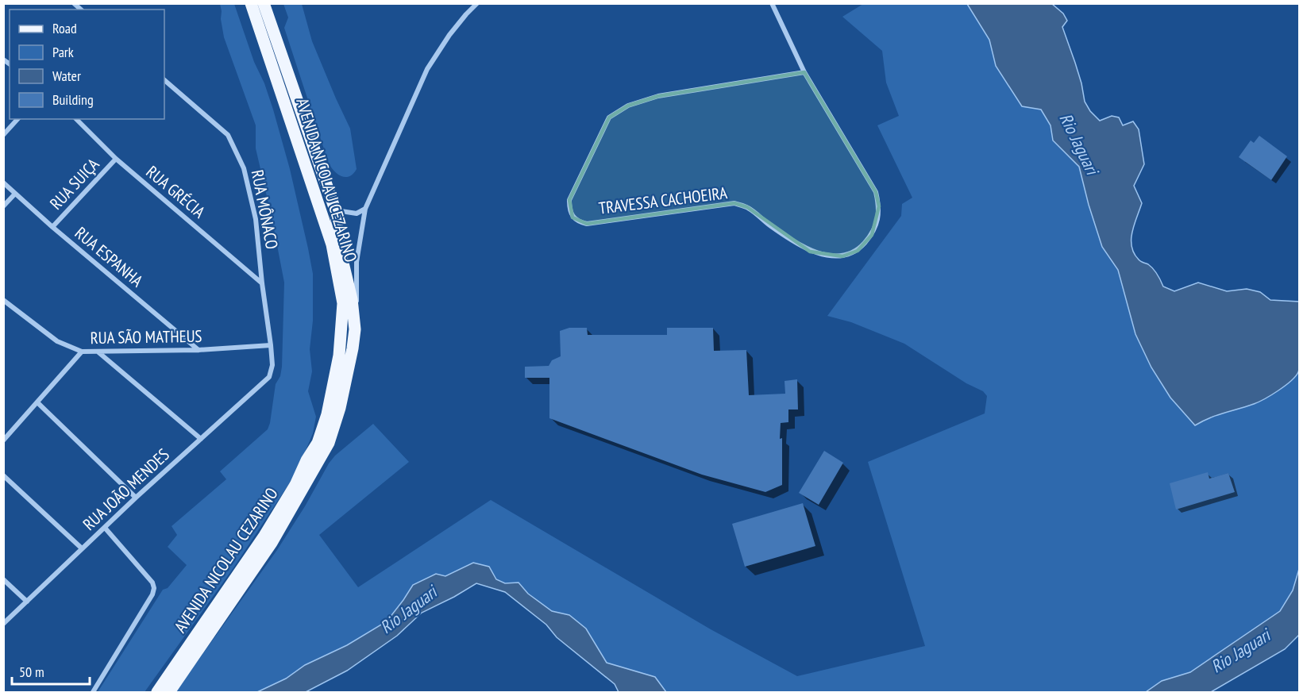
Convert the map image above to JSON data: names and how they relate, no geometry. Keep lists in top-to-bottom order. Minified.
{"streets":{"main road":["AVENIDA NICOLAU CEZARINO"],"street":["RUA SUIÇA","RUA GRÉCIA","TRAVESSA CACHOEIRA","RUA MÔNACO","RUA ESPANHA","RUA SÃO MATHEUS","RUA JOÃO MENDES"]},"crossings":[["RUA SUIÇA","RUA GRÉCIA"],["RUA SUIÇA","RUA ESPANHA"],["RUA GRÉCIA","RUA MÔNACO"],["RUA MÔNACO","RUA SÃO MATHEUS"],["RUA MÔNACO","RUA JOÃO MENDES"],["RUA ESPANHA","RUA SÃO MATHEUS"]],"water":["Rio Jaguari"],"legend":["Road","Park","Water","Building"],"scale_bar":"50 m"}
